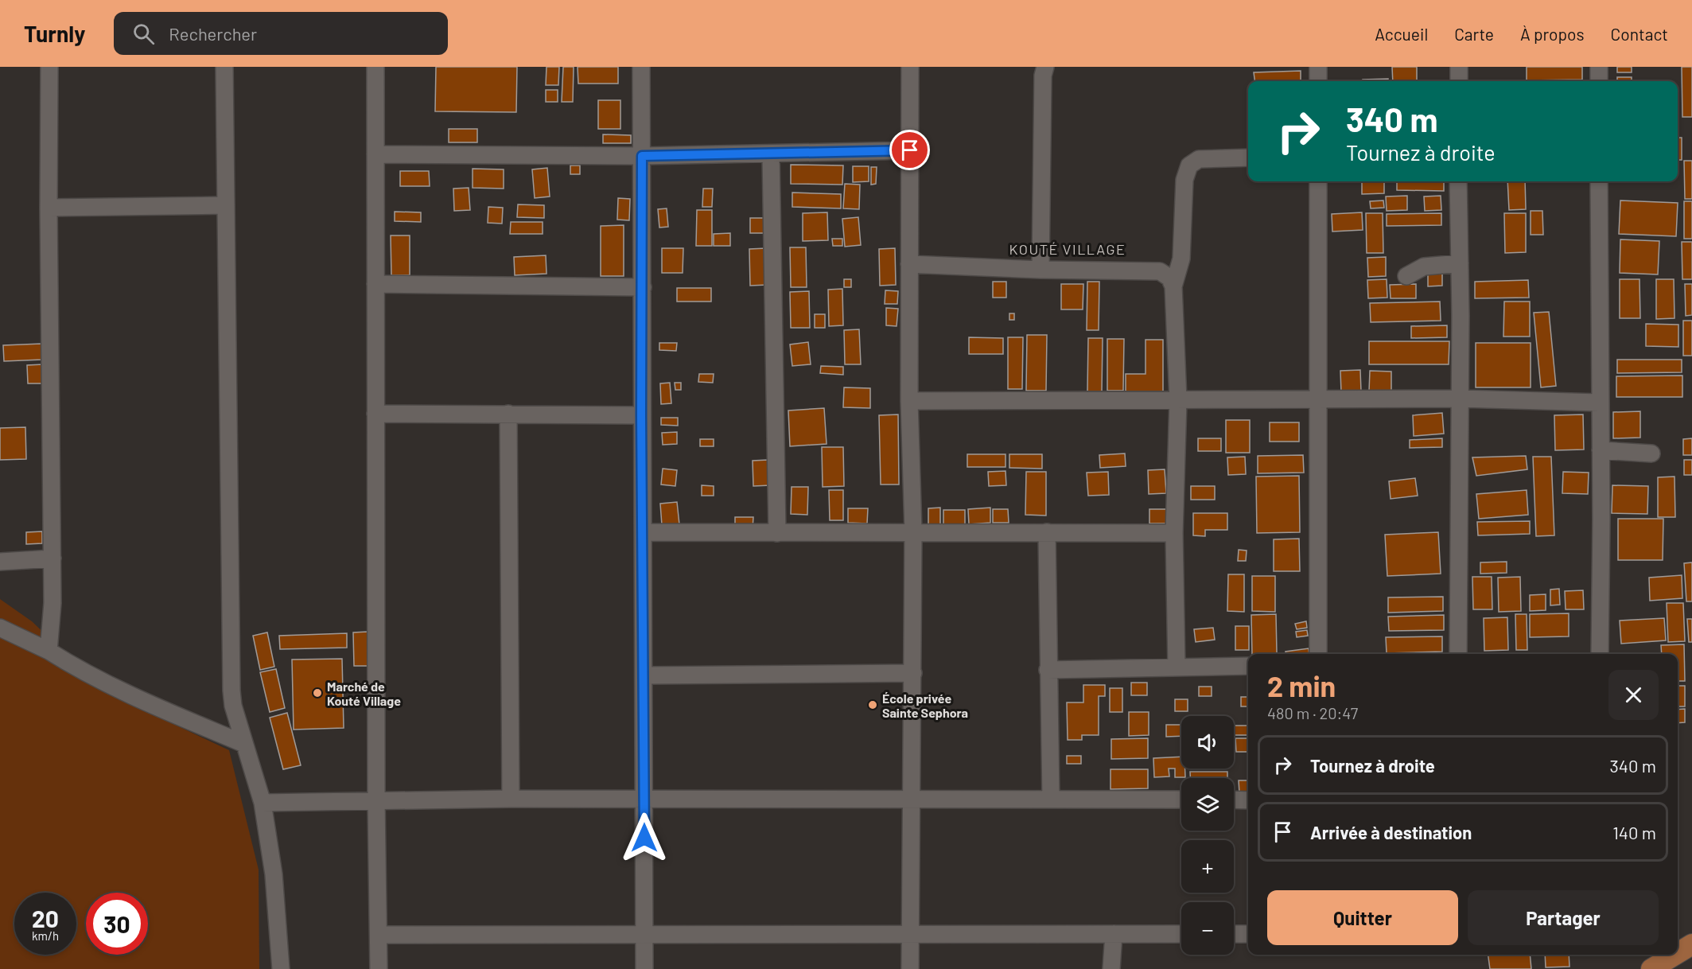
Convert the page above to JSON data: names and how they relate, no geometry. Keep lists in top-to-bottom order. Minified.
{"districts":["KOUTÉ VILLAGE"],"places":["Marché de Kouté Village","École privée Sainte Sephora"],"page":{"header":"Turnly","search":"Rechercher","nav":["Accueil","Carte","À propos","Contact"],"turn":["340 m","Tournez à droite"],"heading":["2 min","480 m · 20:47"],"map_buttons":["+","−"],"list":[{"name":"Tournez à droite","value":"340 m"},{"name":"Arrivée à destination","value":"140 m"}],"buttons":["Quitter","Partager"],"speed":"20 km/h","limit":"30"}}
